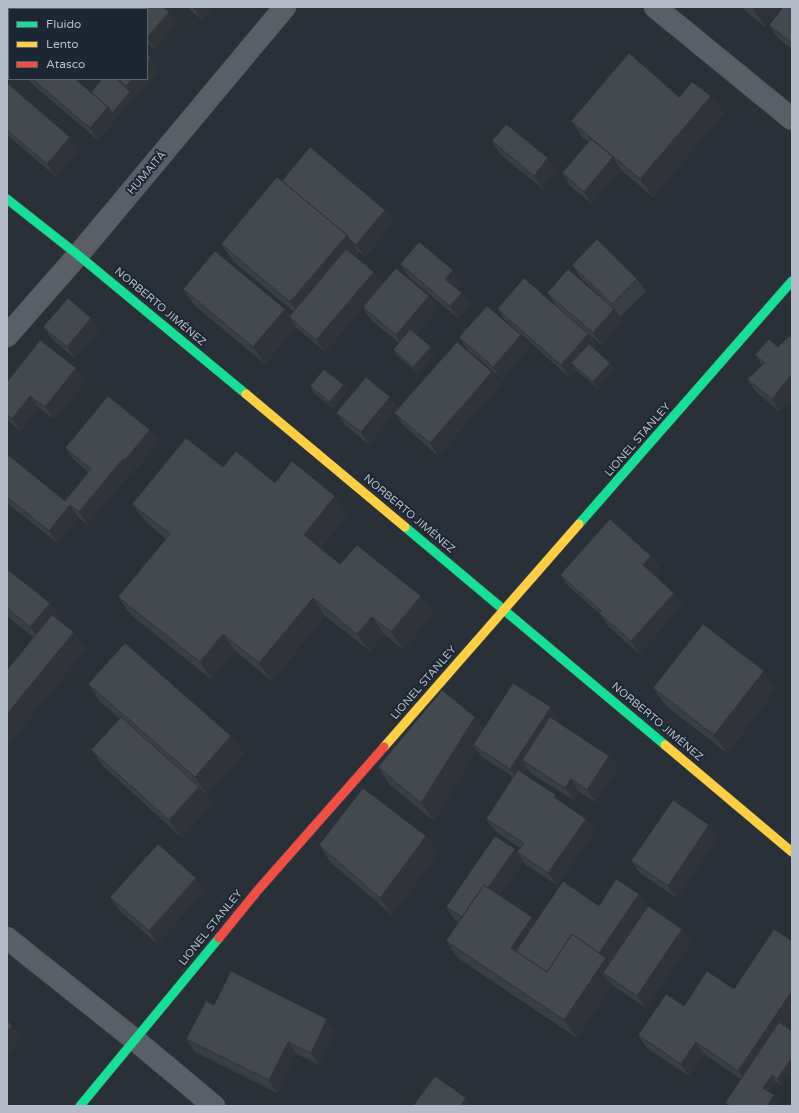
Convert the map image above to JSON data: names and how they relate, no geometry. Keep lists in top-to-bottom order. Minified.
{"streets":{"street":["HUMAITÁ","NORBERTO JIMÉNEZ","LIONEL STANLEY"]},"crossings":[["HUMAITÁ","NORBERTO JIMÉNEZ"],["NORBERTO JIMÉNEZ","LIONEL STANLEY"]],"legend":["Fluido","Lento","Atasco"]}
